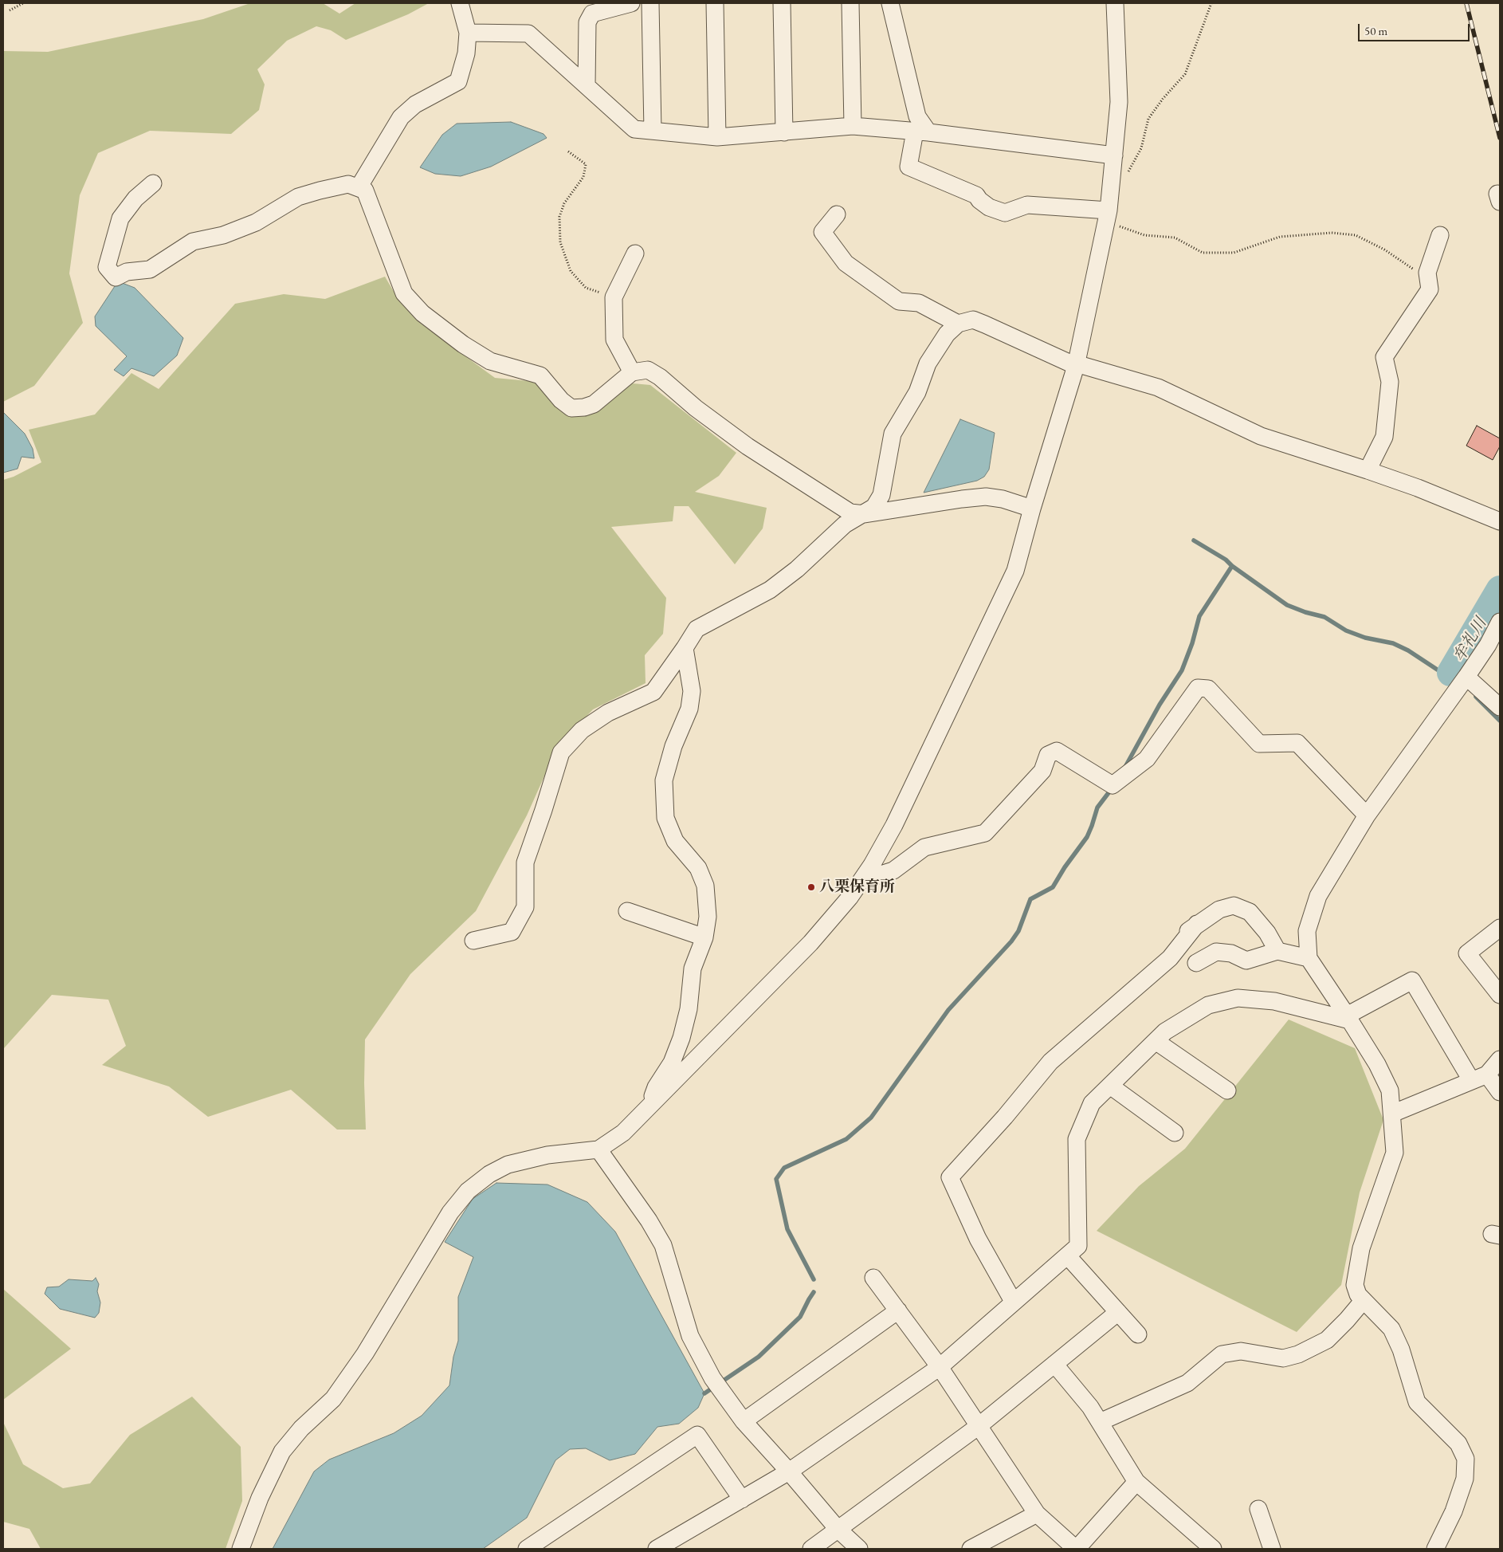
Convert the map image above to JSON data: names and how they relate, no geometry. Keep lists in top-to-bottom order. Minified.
{"water":["牟礼川"],"places":["八栗保育所"],"scale_bar":"50 m"}
